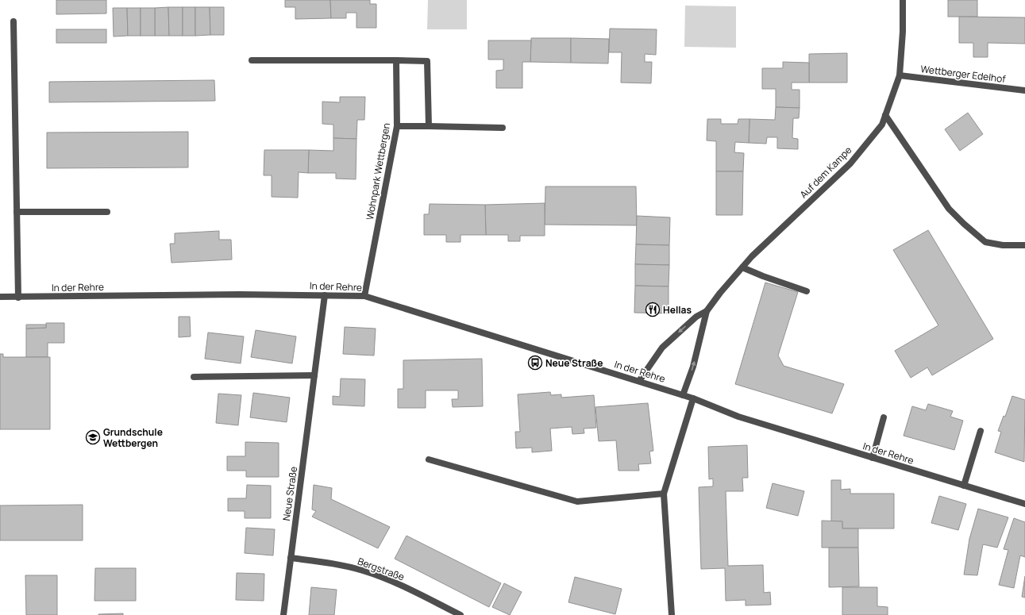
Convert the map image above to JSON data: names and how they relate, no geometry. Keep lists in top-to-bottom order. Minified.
{"streets":{"street":["Wettberger Edelhof","Wohnpark Wettbergen","Auf dem Kampe","In der Rehre","Neue Straße","Bergstraße"]},"crossings":[["Wettberger Edelhof","Auf dem Kampe"],["Wohnpark Wettbergen","In der Rehre"],["Auf dem Kampe","In der Rehre"],["In der Rehre","Neue Straße"],["Neue Straße","Bergstraße"]],"places":{"restaurant":["Hellas"],"bus stop":["Neue Straße"],"school or university":["Grundschule Wettbergen"]}}
